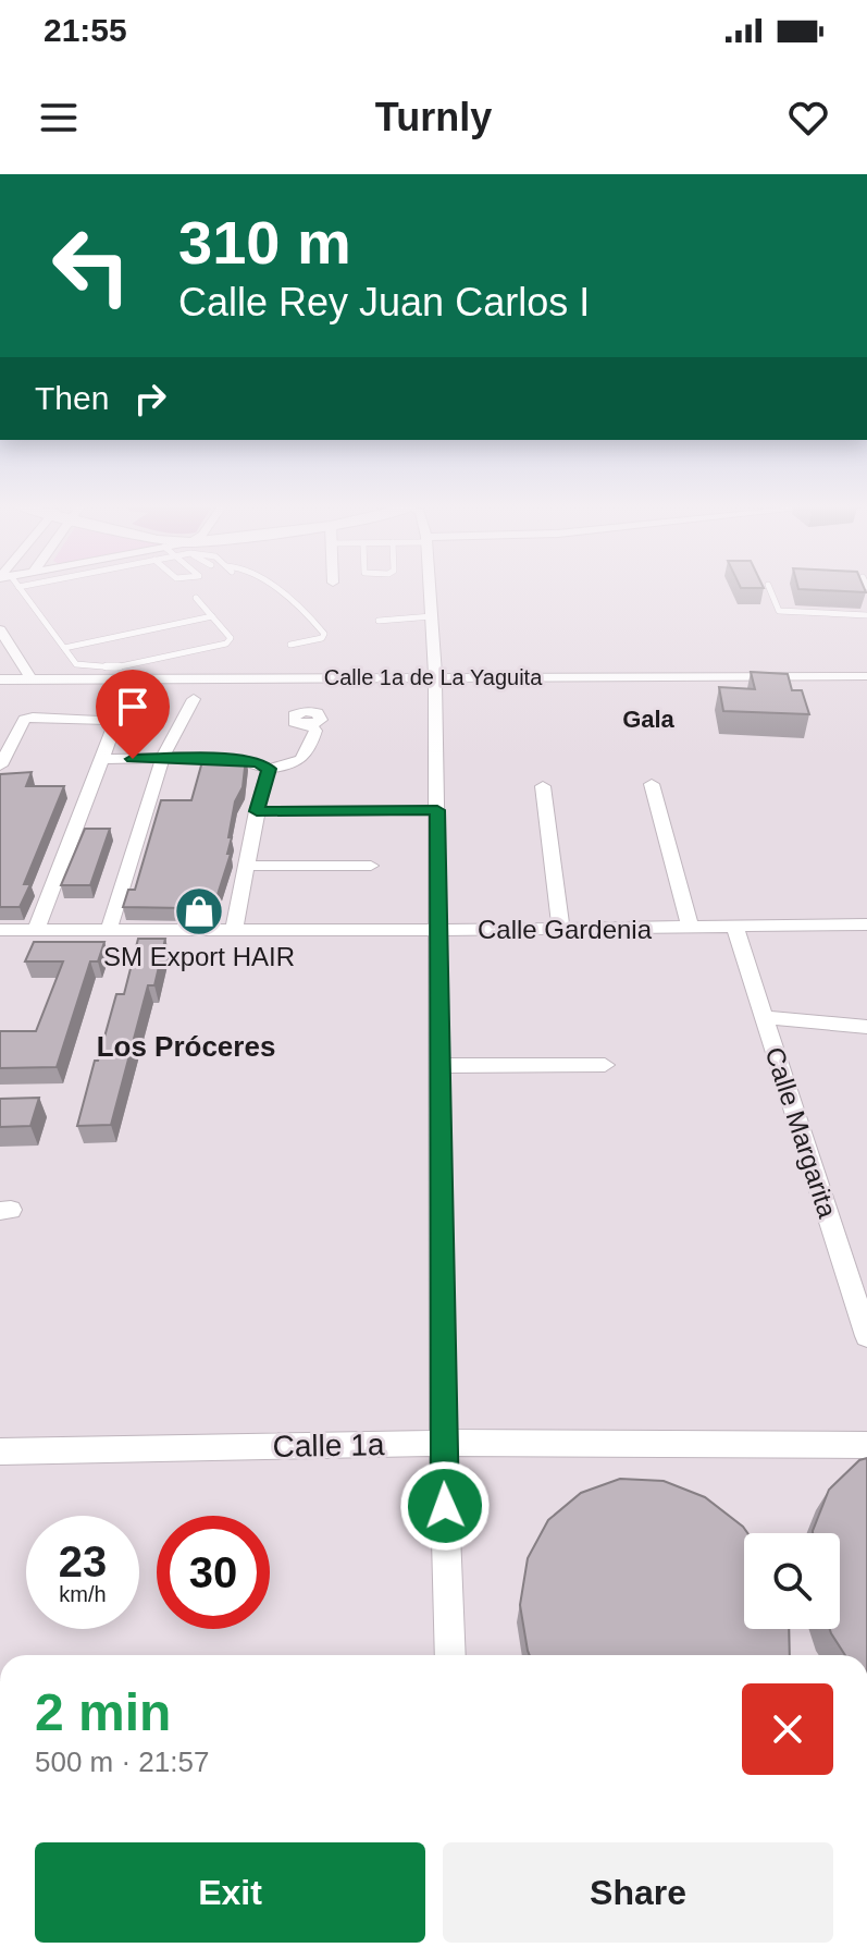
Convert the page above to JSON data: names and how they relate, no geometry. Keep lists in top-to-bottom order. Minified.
{"streets":{"street":["Calle 1a de La Yaguita","Calle Gardenia","Calle Margarita","Calle 1a"]},"crossings":[["Calle Gardenia","Calle Margarita"]],"districts":["Gala","Los Próceres"],"places":{"shop":["SM Export HAIR"]},"page":{"status":"21:55","header":"Turnly","turn":["310 m","Calle Rey Juan Carlos I"],"then":"Then","speed":"23 km/h","limit":"30","heading":["2 min","500 m · 21:57"],"buttons":["Exit","Share"]}}
